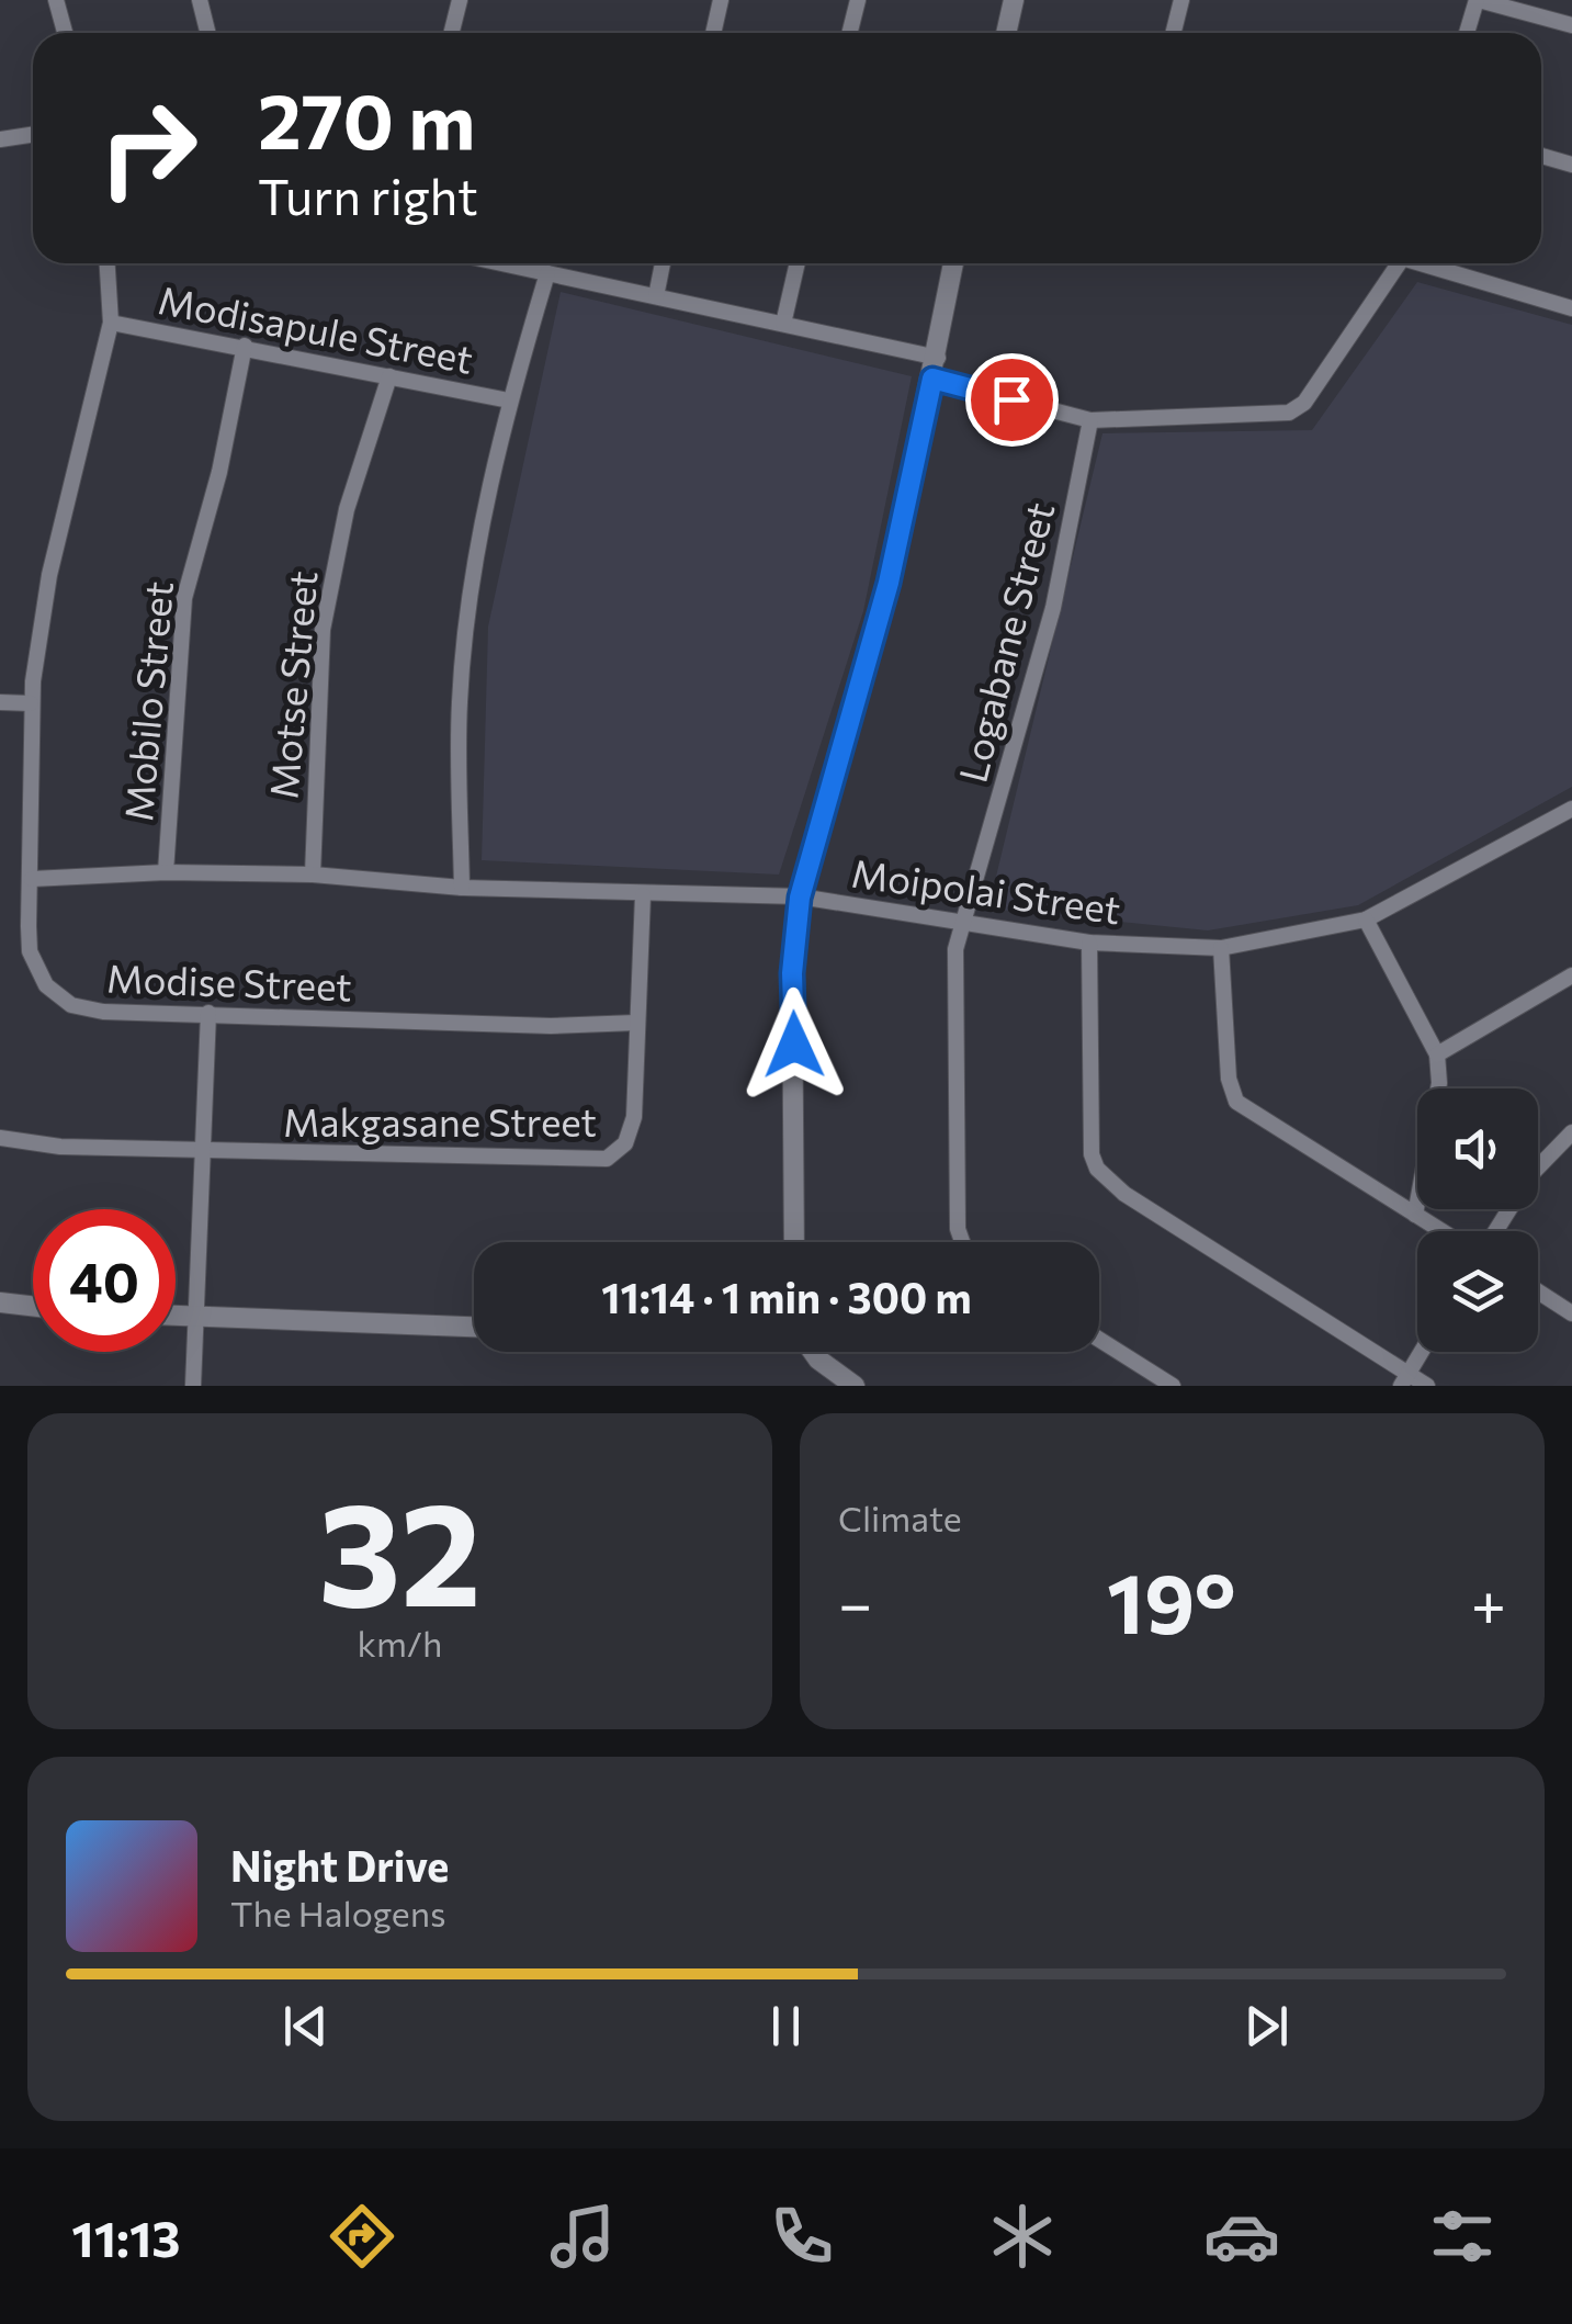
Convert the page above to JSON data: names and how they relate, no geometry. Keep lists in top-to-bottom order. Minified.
{"streets":{"street":["Modisapule Street","Logabane Street","Motse Street","Mobilo Street","Moipolai Street","Modise Street","Makgasane Street"]},"crossings":[["Modisapule Street","Motse Street"],["Modisapule Street","Mobilo Street"],["Modisapule Street","Modise Street"],["Logabane Street","Moipolai Street"],["Motse Street","Moipolai Street"],["Mobilo Street","Moipolai Street"],["Moipolai Street","Modise Street"],["Moipolai Street","Makgasane Street"],["Modise Street","Makgasane Street"]],"page":{"turn":["270 m","Turn right"],"limit":"40","trip":"11:14 · 1 min · 300 m","tile":[["32","km/h"],"Climate"],"heat":["−","19°","+"],"song":["Night Drive","The Halogens"],"tabs":"11:13"}}
